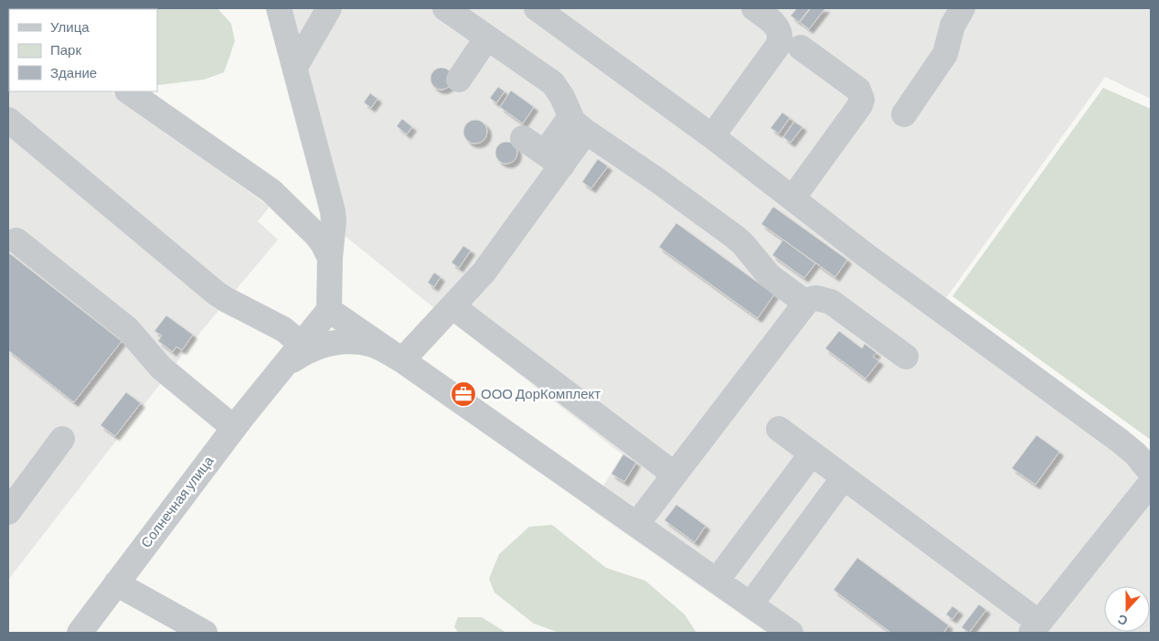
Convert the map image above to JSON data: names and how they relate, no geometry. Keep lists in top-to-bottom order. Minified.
{"streets":{"street":["Солнечная улица"]},"places":{"office":["ООО ДорКомплект"]},"legend":["Улица","Парк","Здание"],"north":"bottom"}
